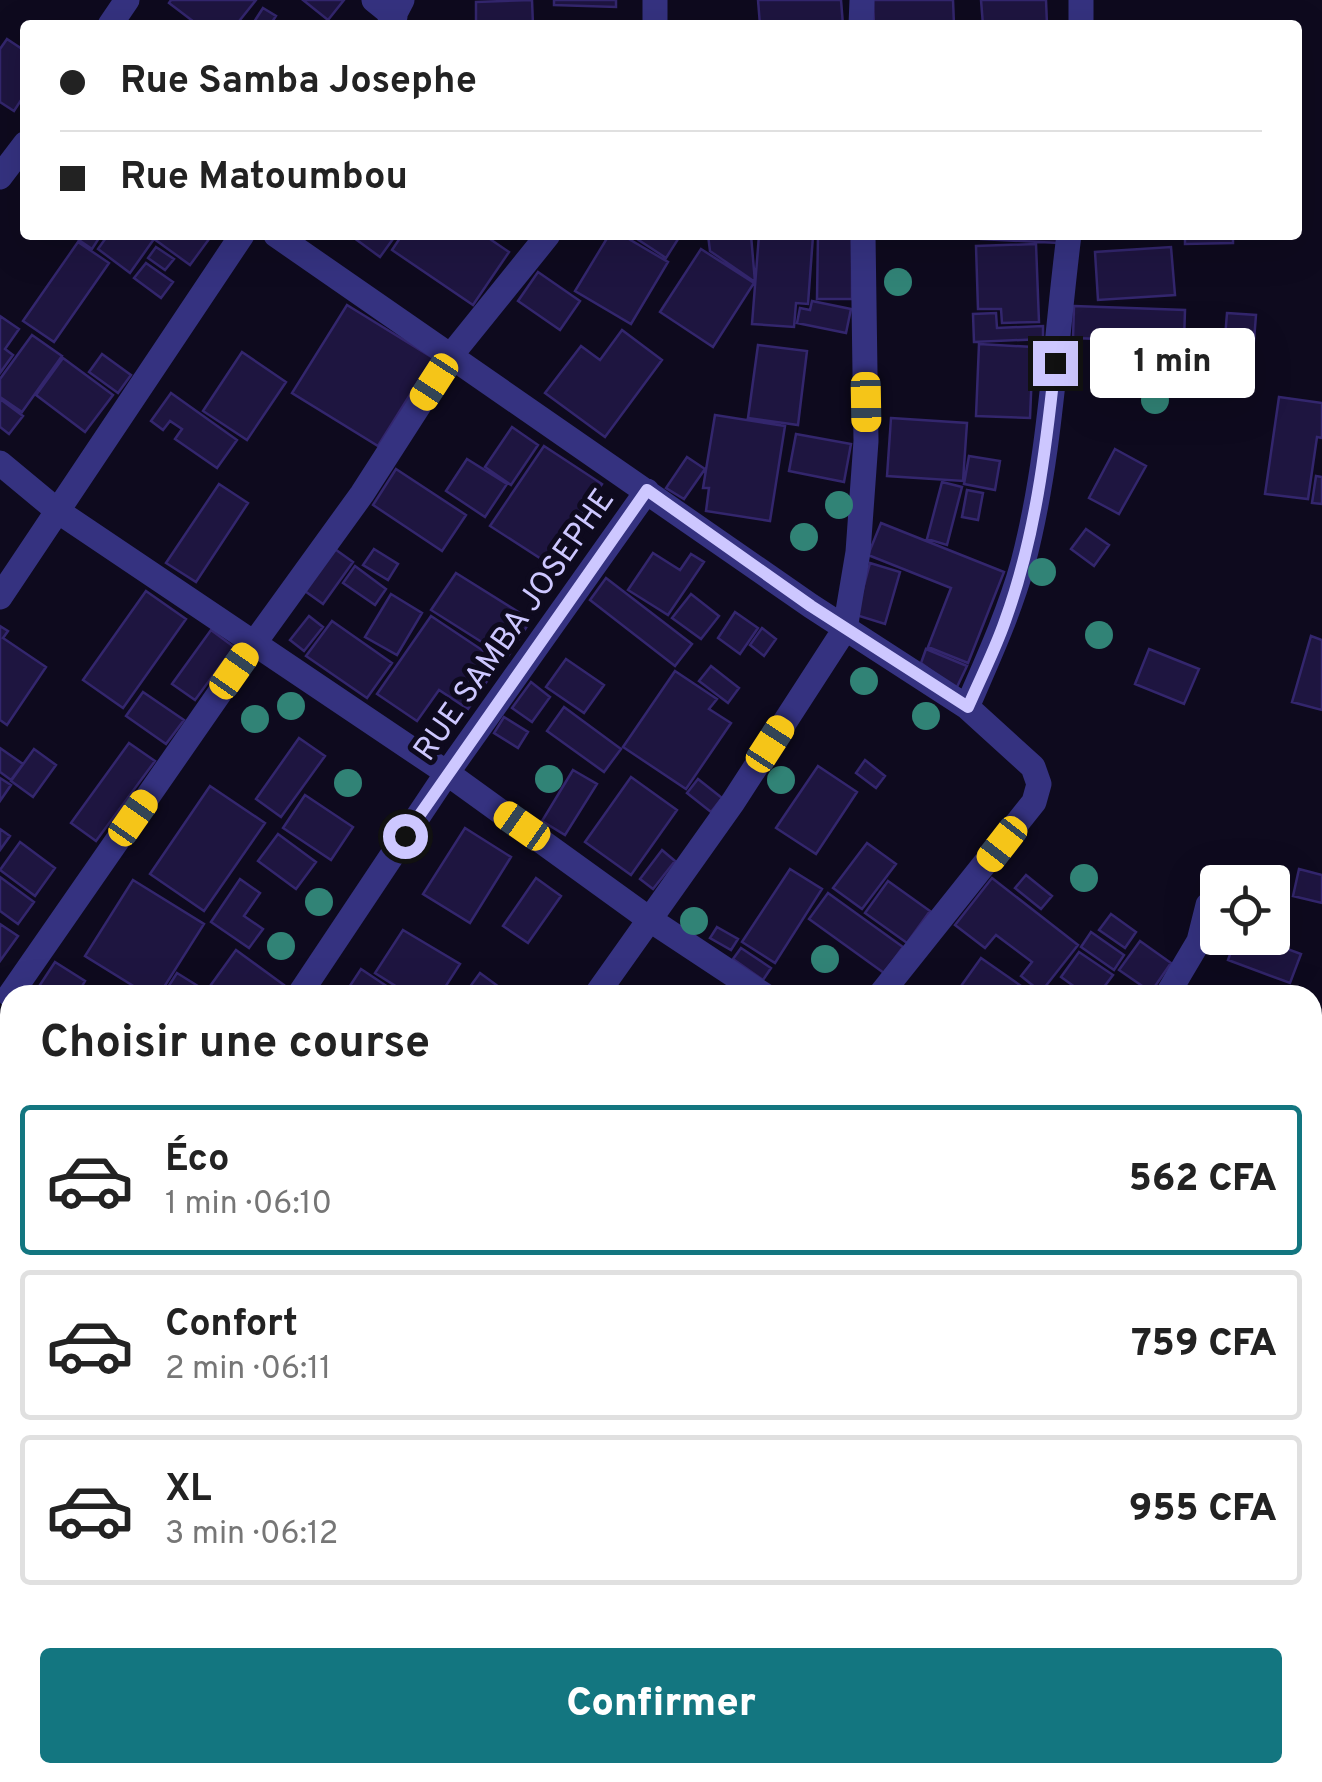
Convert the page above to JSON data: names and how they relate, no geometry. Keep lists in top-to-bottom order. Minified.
{"streets":{"street":["RUE SAMBA JOSEPHE"]},"page":{"banner":["Rue Samba Josephe","Rue Matoumbou"],"bubble":"1 min","heading":"Choisir une course","list":[{"name":"Éco","note":"1 min · 06:10","value":"562 CFA"},{"name":"Confort","note":"2 min · 06:11","value":"759 CFA"},{"name":"XL","note":"3 min · 06:12","value":"955 CFA"}],"buttons":"Confirmer"}}
